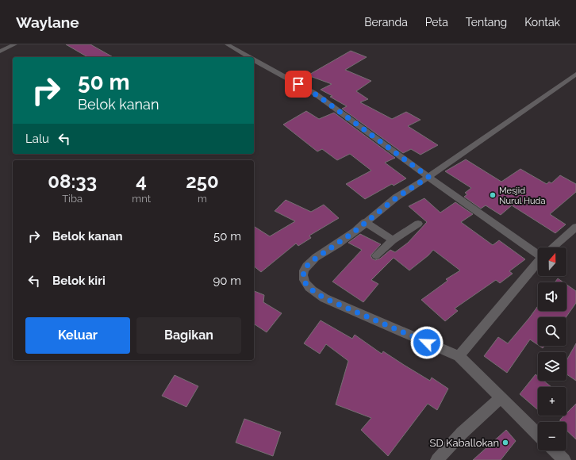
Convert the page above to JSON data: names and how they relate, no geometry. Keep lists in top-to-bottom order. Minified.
{"places":["Mesjid Nurul Huda","SD Kaballokan"],"north":"top","page":{"header":"Waylane","nav":["Beranda","Peta","Tentang","Kontak"],"turn":["50 m","Belok kanan"],"then":"Lalu","eta":["08:33","Tiba","4","mnt","250","m"],"list":[{"name":"Belok kanan","value":"50 m"},{"name":"Belok kiri","value":"90 m"}],"map_buttons":["+","−"],"buttons":["Keluar","Bagikan"]}}
